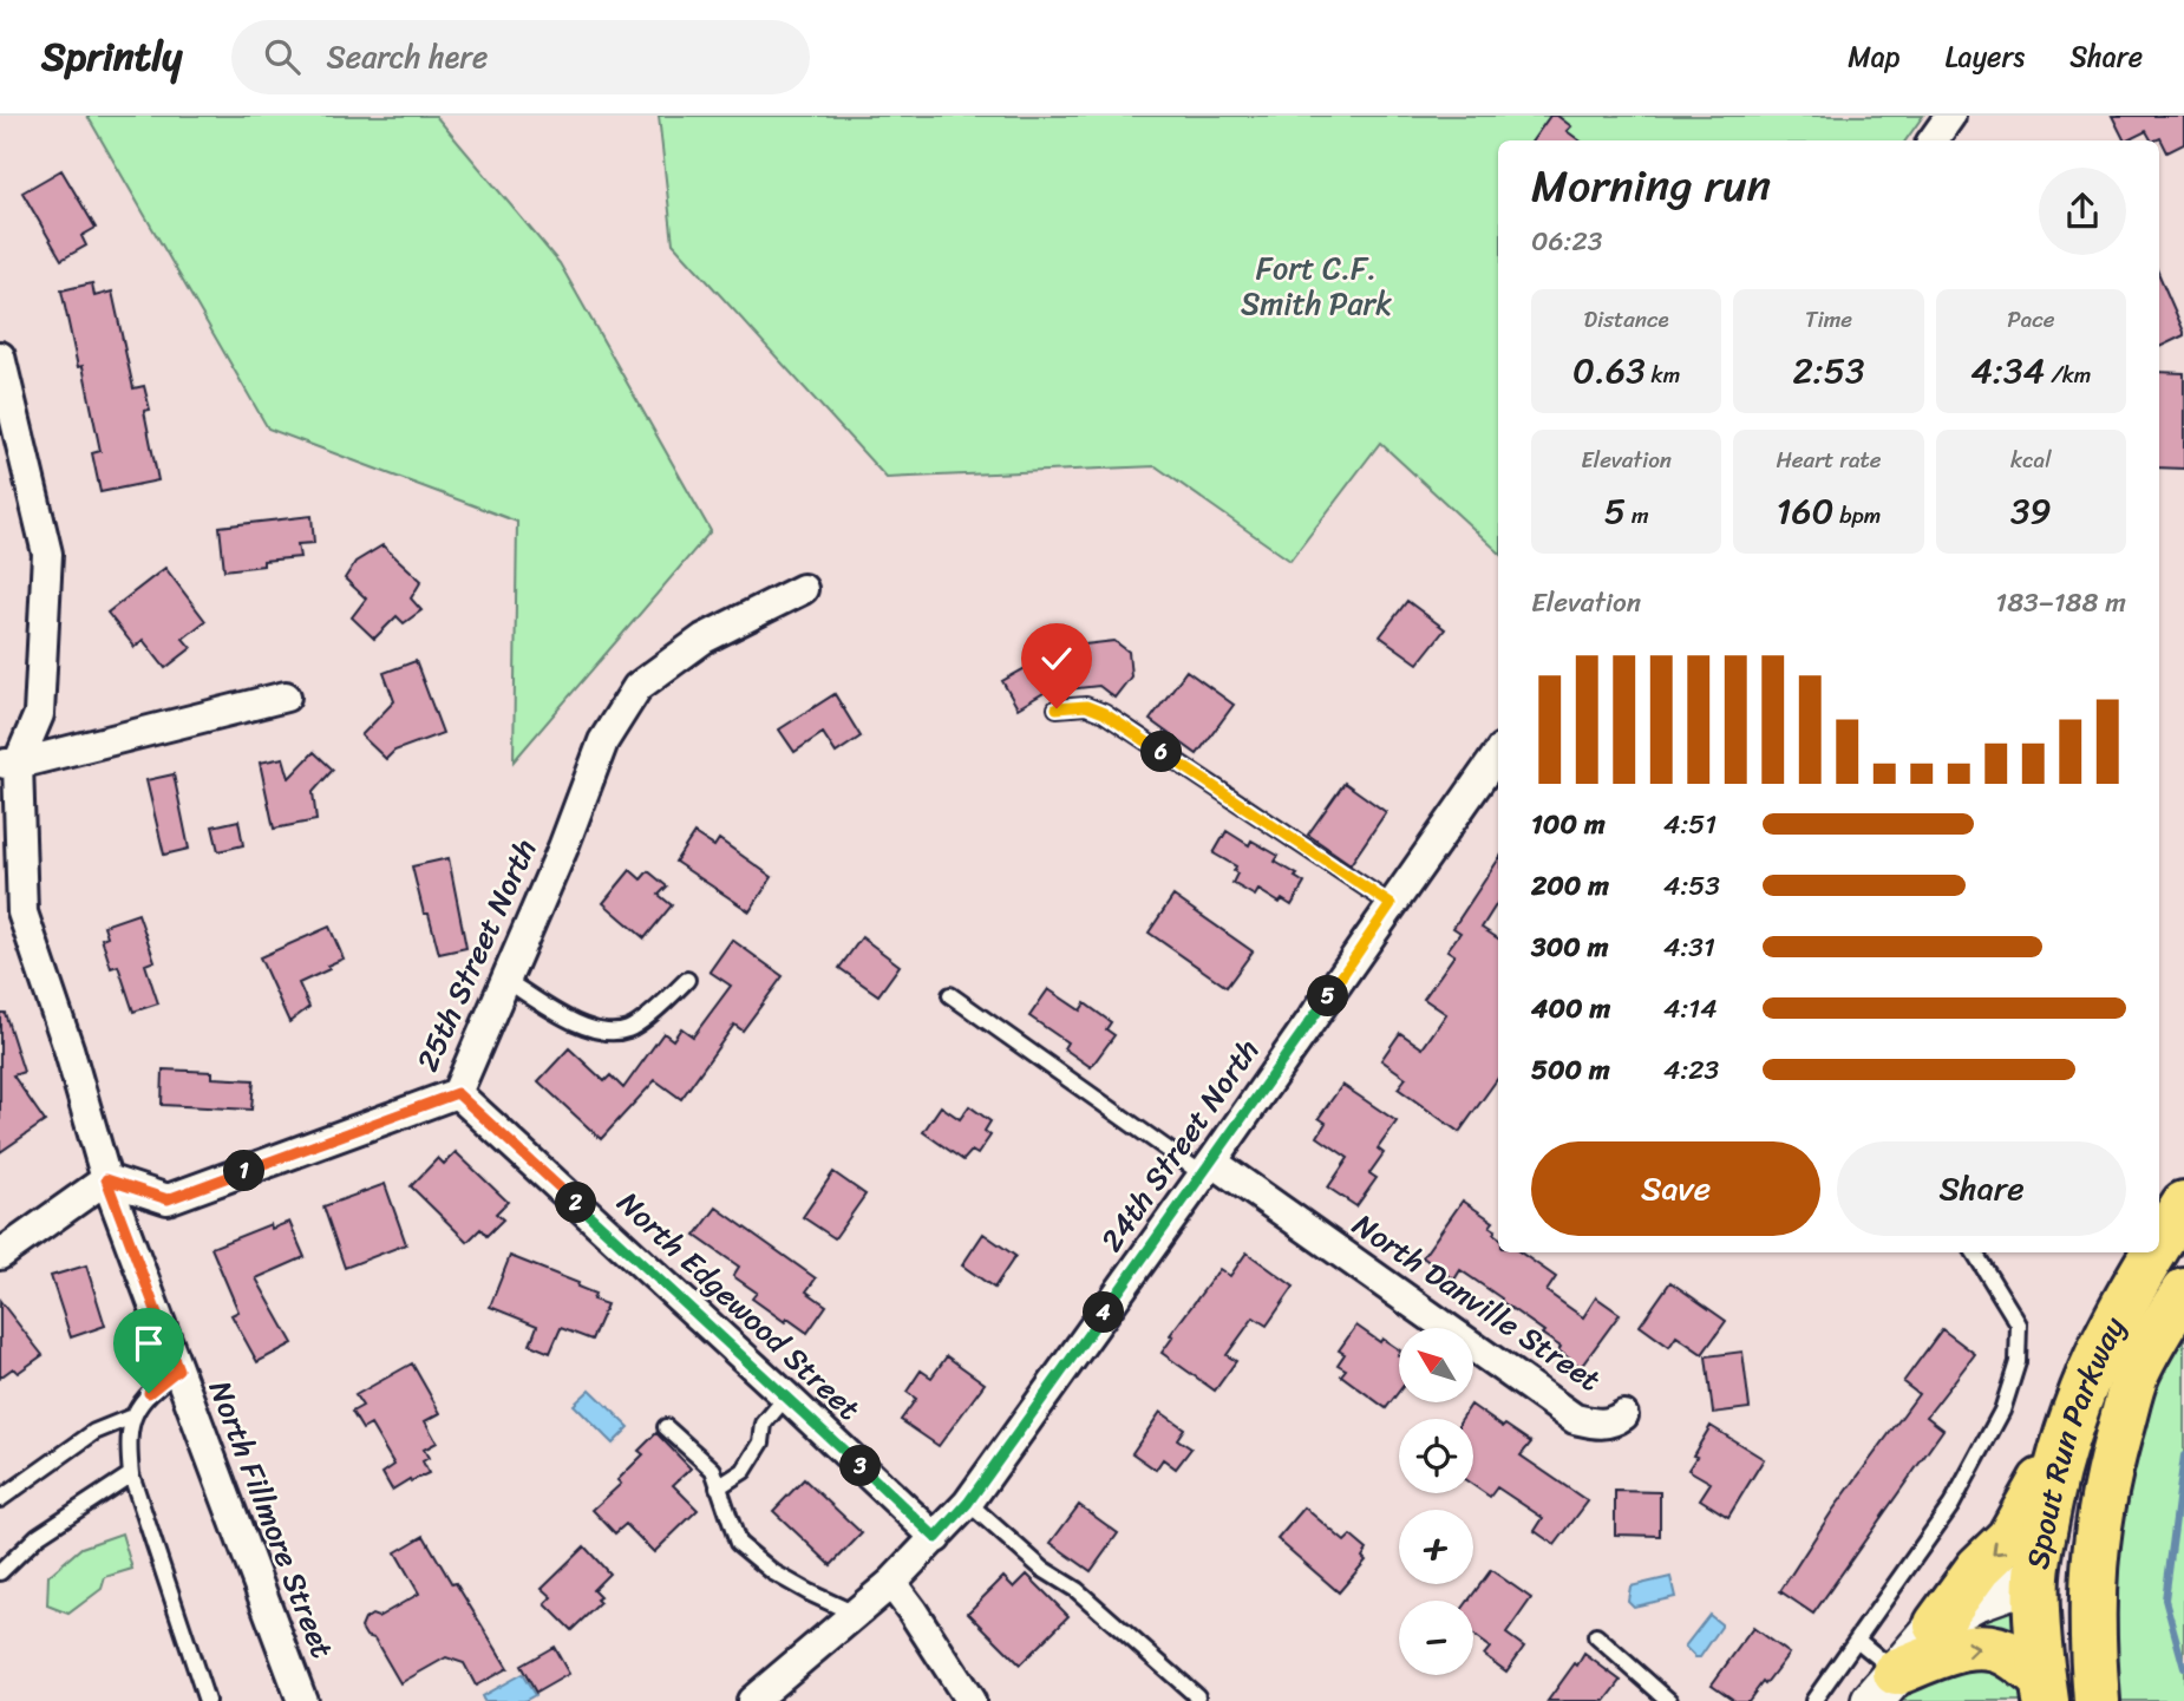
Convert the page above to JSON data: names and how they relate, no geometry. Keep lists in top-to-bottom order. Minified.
{"streets":{"main road":["Spout Run Parkway"],"street":["25th Street North","24th Street North","North Danville Street","North Edgewood Street","North Fillmore Street"]},"crossings":[["25th Street North","North Edgewood Street"],["25th Street North","North Fillmore Street"],["24th Street North","North Danville Street"],["24th Street North","North Edgewood Street"]],"parks":["Fort C.F. Smith Park"],"north":"top left","page":{"header":"Sprintly","search":"Search here","nav":["Map","Layers","Share"],"heading":["Morning run","06:23"],"stats":[["Distance","0.63 km"],["Time","2:53"],["Pace","4:34 /km"],["Elevation","5 m"],["Heart rate","160 bpm"],["kcal","39"]],"chart":["Elevation","183–188 m"],"pins":["6","5","1","2","4","3"],"list":[{"name":"100 m","note":"4:51"},{"name":"200 m","note":"4:53"},{"name":"300 m","note":"4:31"},{"name":"400 m","note":"4:14"},{"name":"500 m","note":"4:23"}],"buttons":["Save","Share"],"map_buttons":["+","−"]}}
